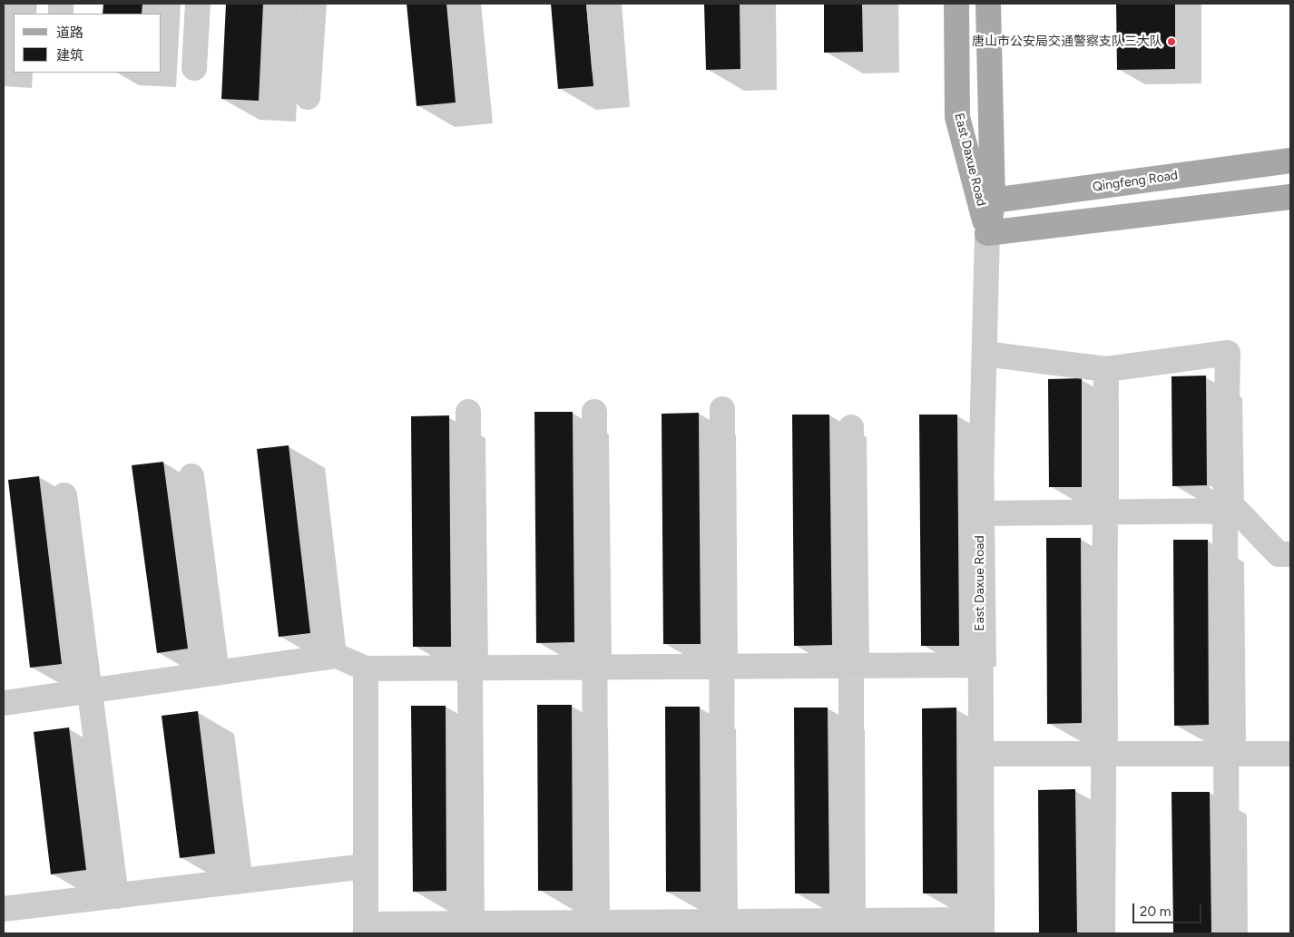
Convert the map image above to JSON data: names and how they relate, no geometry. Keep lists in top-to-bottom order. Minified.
{"streets":{"main road":["East Daxue Road","Qingfeng Road"]},"crossings":[["East Daxue Road","Qingfeng Road"]],"places":["唐山市公安局交通警察支队三大队"],"legend":["道路","建筑"],"scale_bar":"20 m"}
